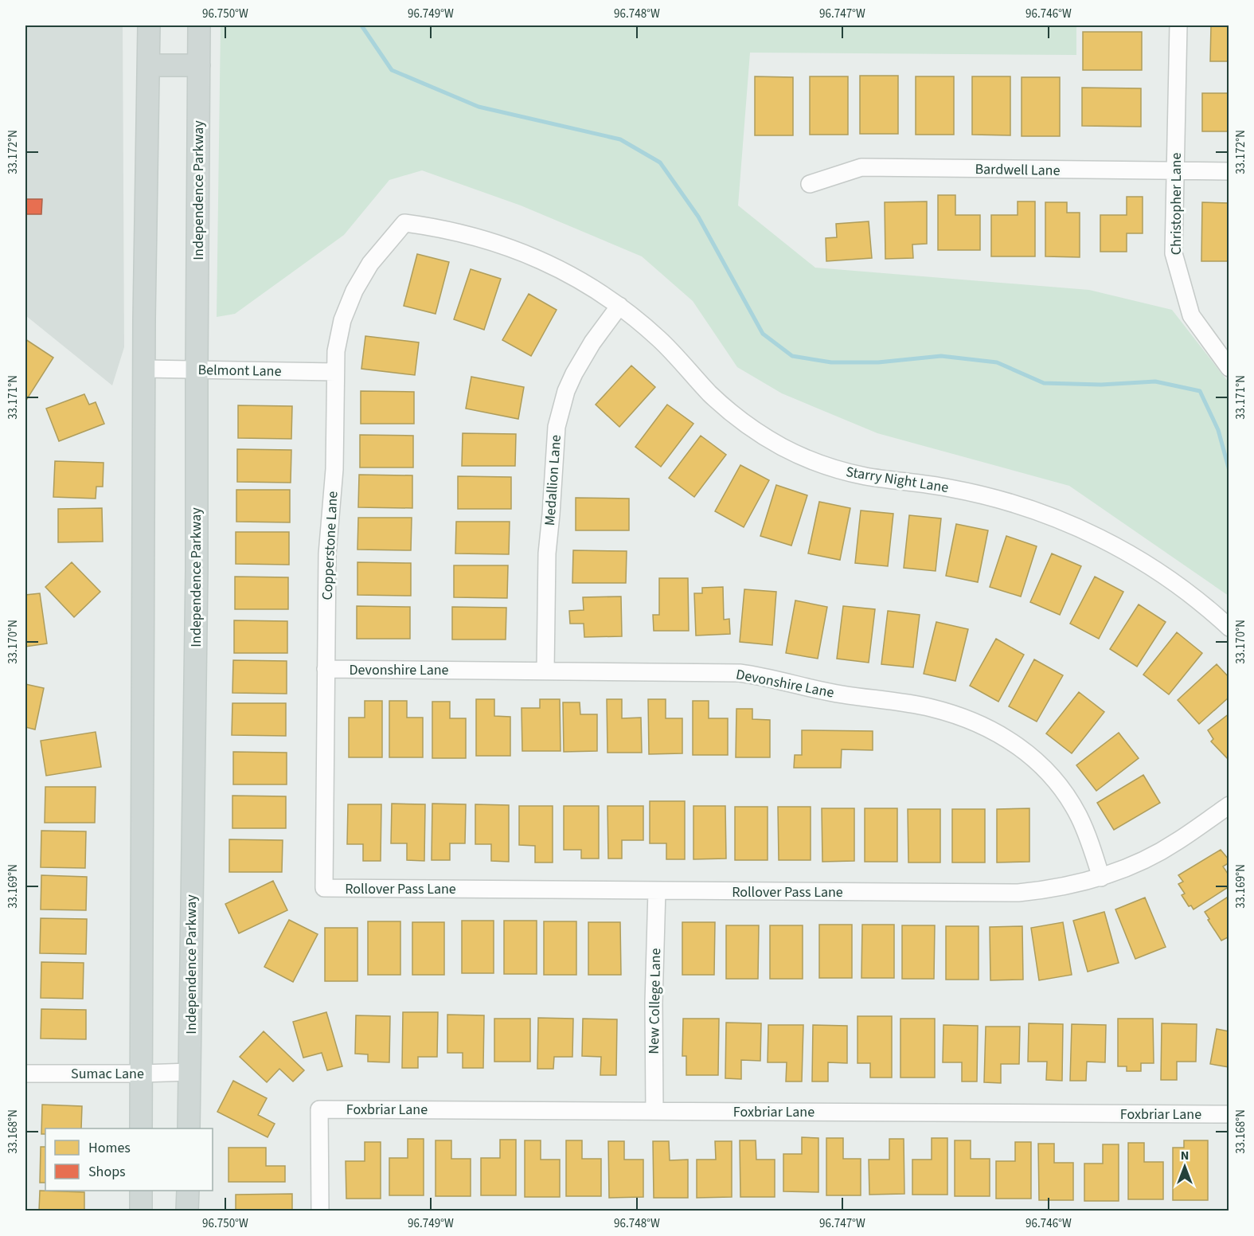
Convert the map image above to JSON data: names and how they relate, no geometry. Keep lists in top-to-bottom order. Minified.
{"streets":{"main road":["Independence Parkway"],"street":["Bardwell Lane","Christopher Lane","Belmont Lane","Starry Night Lane","Medallion Lane","Copperstone Lane","Devonshire Lane","Rollover Pass Lane","New College Lane","Sumac Lane","Foxbriar Lane"]},"crossings":[["Bardwell Lane","Christopher Lane"],["Independence Parkway","Belmont Lane"],["Independence Parkway","Sumac Lane"],["Belmont Lane","Copperstone Lane"],["Starry Night Lane","Medallion Lane"],["Starry Night Lane","Copperstone Lane"],["Medallion Lane","Devonshire Lane"],["Copperstone Lane","Devonshire Lane"],["Copperstone Lane","Rollover Pass Lane"],["Devonshire Lane","Rollover Pass Lane"],["Rollover Pass Lane","New College Lane"],["New College Lane","Foxbriar Lane"]],"legend":["Homes","Shops"],"north":"top","coordinates":["96.750°W","96.749°W","96.748°W","96.747°W","96.746°W","33.172°N","33.171°N","33.170°N","33.169°N","33.168°N"]}
